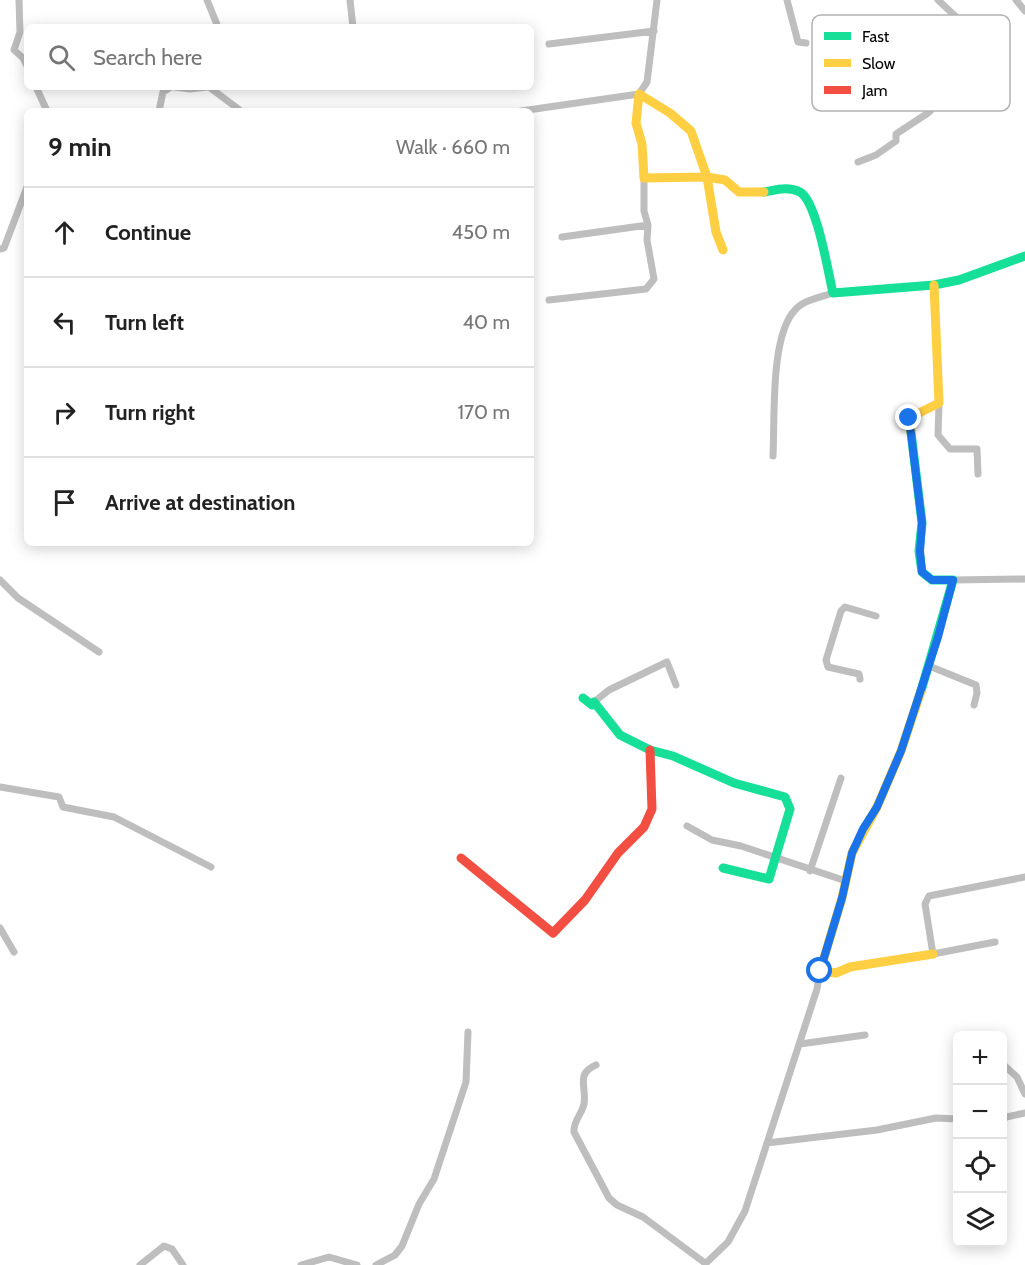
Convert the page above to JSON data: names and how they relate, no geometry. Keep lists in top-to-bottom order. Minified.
{"legend":["Fast","Slow","Jam"],"page":{"search":"Search here","heading":["9 min","Walk · 660 m"],"list":[["Continue","450 m"],["Turn left","40 m"],["Turn right","170 m"],"Arrive at destination"],"map_buttons":["+","−"]}}
